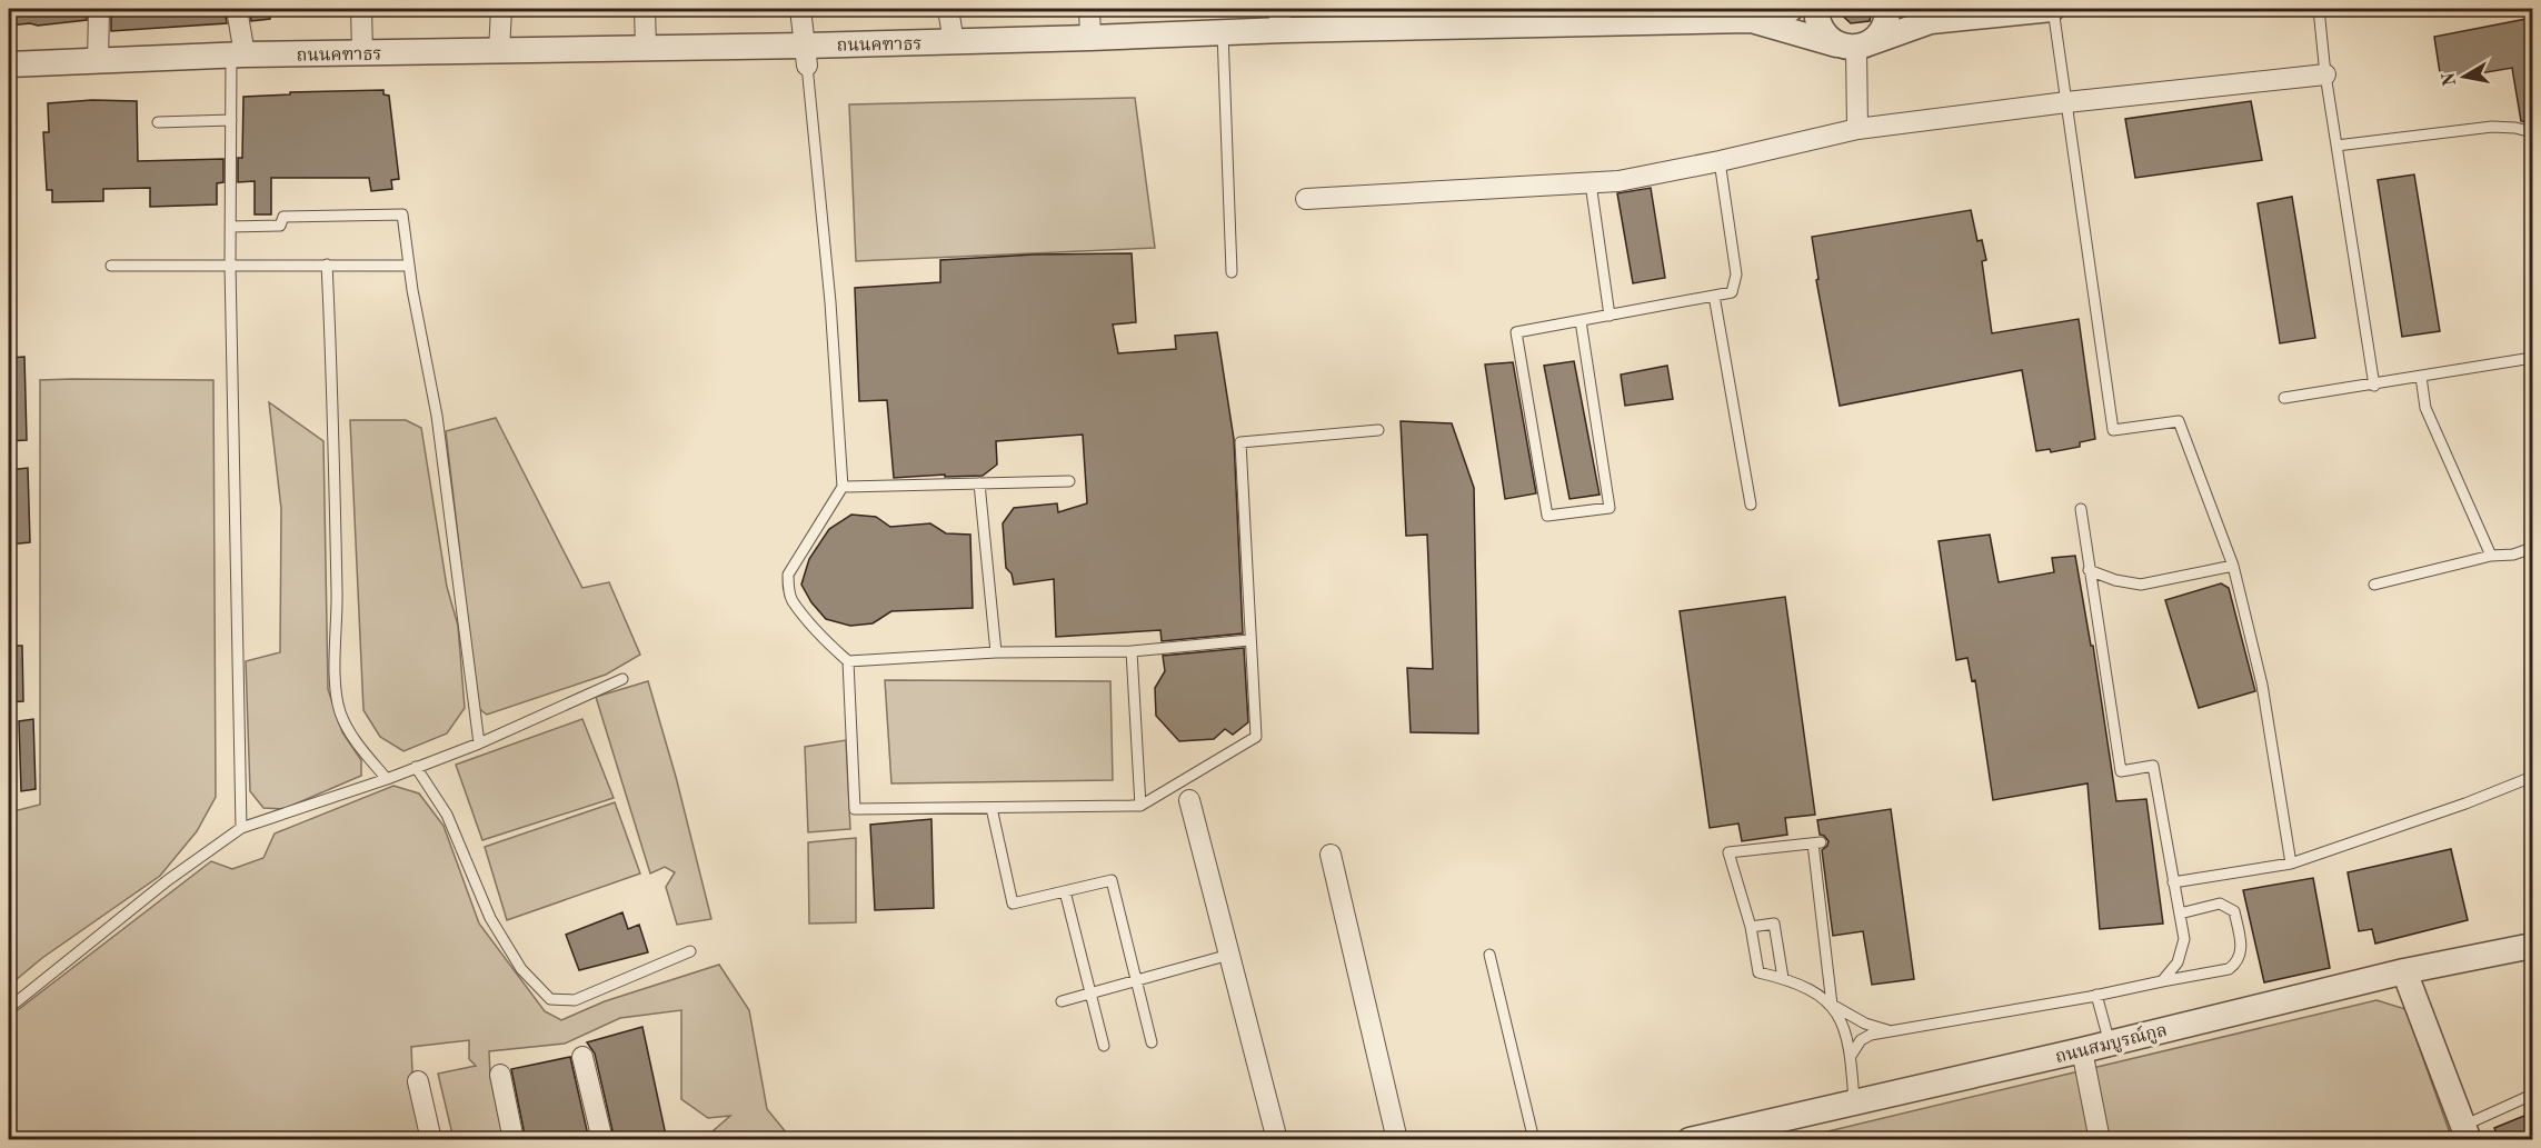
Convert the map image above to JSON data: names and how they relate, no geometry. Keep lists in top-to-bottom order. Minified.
{"streets":{"street":["ถนนคฑาธร","ถนนสมบูรณ์กูล"]},"north":"left"}
